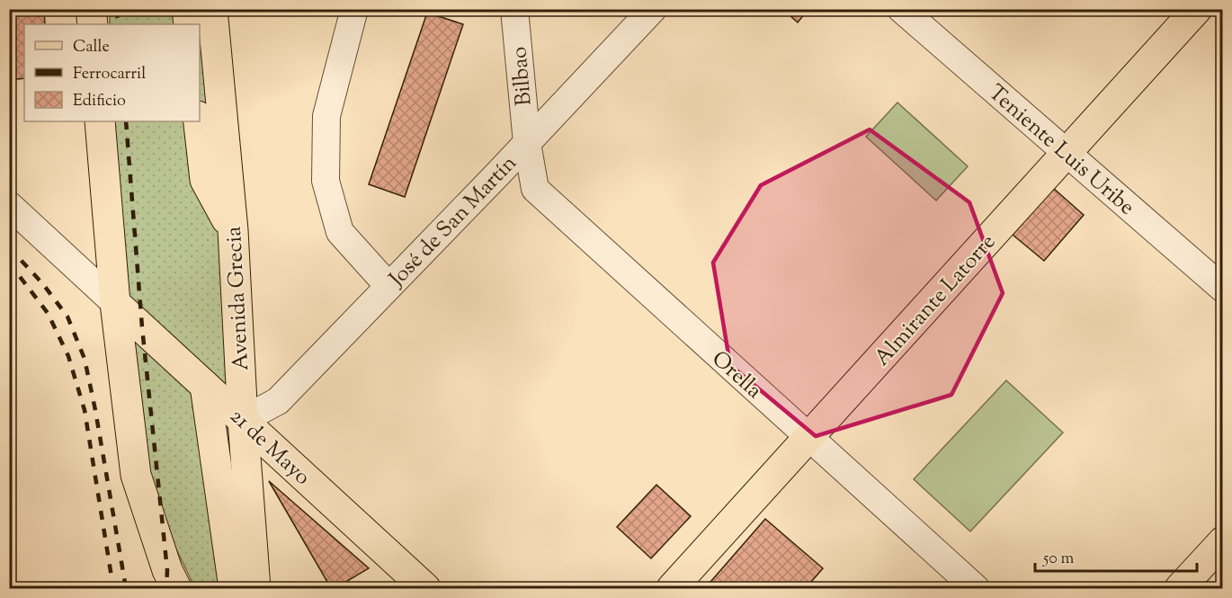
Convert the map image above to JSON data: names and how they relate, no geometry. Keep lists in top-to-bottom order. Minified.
{"streets":{"main road":["Avenida Grecia","Almirante Latorre","21 de Mayo"],"street":["Bilbao","Teniente Luis Uribe","José de San Martín","Orella"]},"crossings":[["Bilbao","José de San Martín"],["Bilbao","Orella"],["Teniente Luis Uribe","Almirante Latorre"],["José de San Martín","Avenida Grecia"],["José de San Martín","Orella"],["José de San Martín","21 de Mayo"],["Avenida Grecia","21 de Mayo"],["Almirante Latorre","Orella"]],"legend":["Calle","Ferrocarril","Edificio"],"scale_bar":"50 m"}
